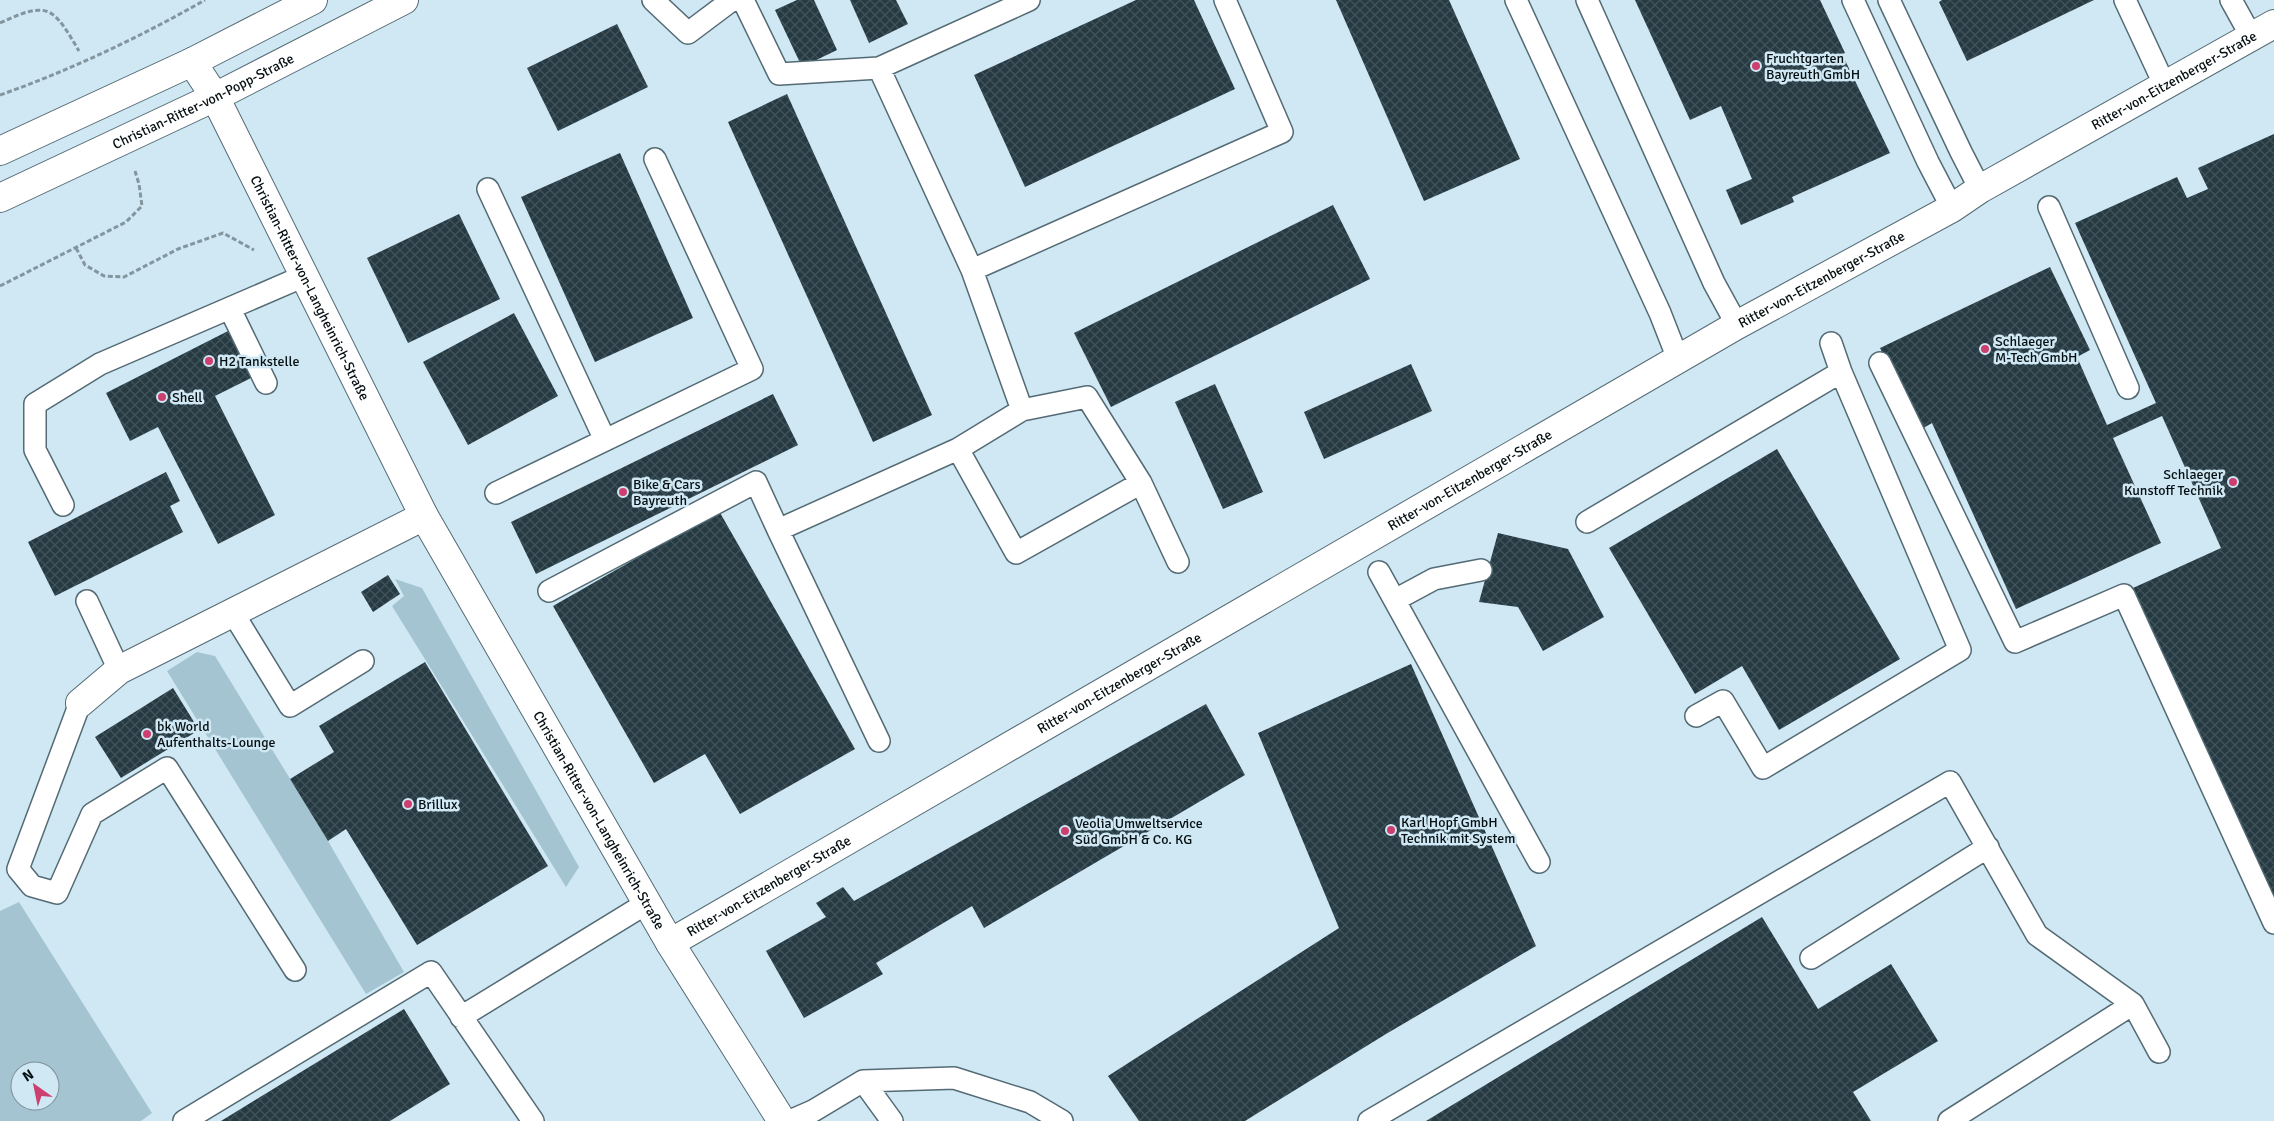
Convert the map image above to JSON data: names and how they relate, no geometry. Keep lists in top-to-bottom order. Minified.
{"streets":{"street":["Ritter-von-Eitzenberger-Straße","Christian-Ritter-von-Popp-Straße","Christian-Ritter-von-Langheinrich-Straße"]},"crossings":[["Ritter-von-Eitzenberger-Straße","Christian-Ritter-von-Langheinrich-Straße"],["Christian-Ritter-von-Popp-Straße","Christian-Ritter-von-Langheinrich-Straße"]],"places":["Fruchtgarten Bayreuth GmbH","Schlaeger M-Tech GmbH","H2 Tankstelle","Shell","Schlaeger Kunstoff Technik","Bike & Cars Bayreuth","bk World Aufenthalts-Lounge","Brillux","Karl Hopf GmbH Technik mit System","Veolia Umweltservice Süd GmbH & Co. KG"],"north":"top left"}
